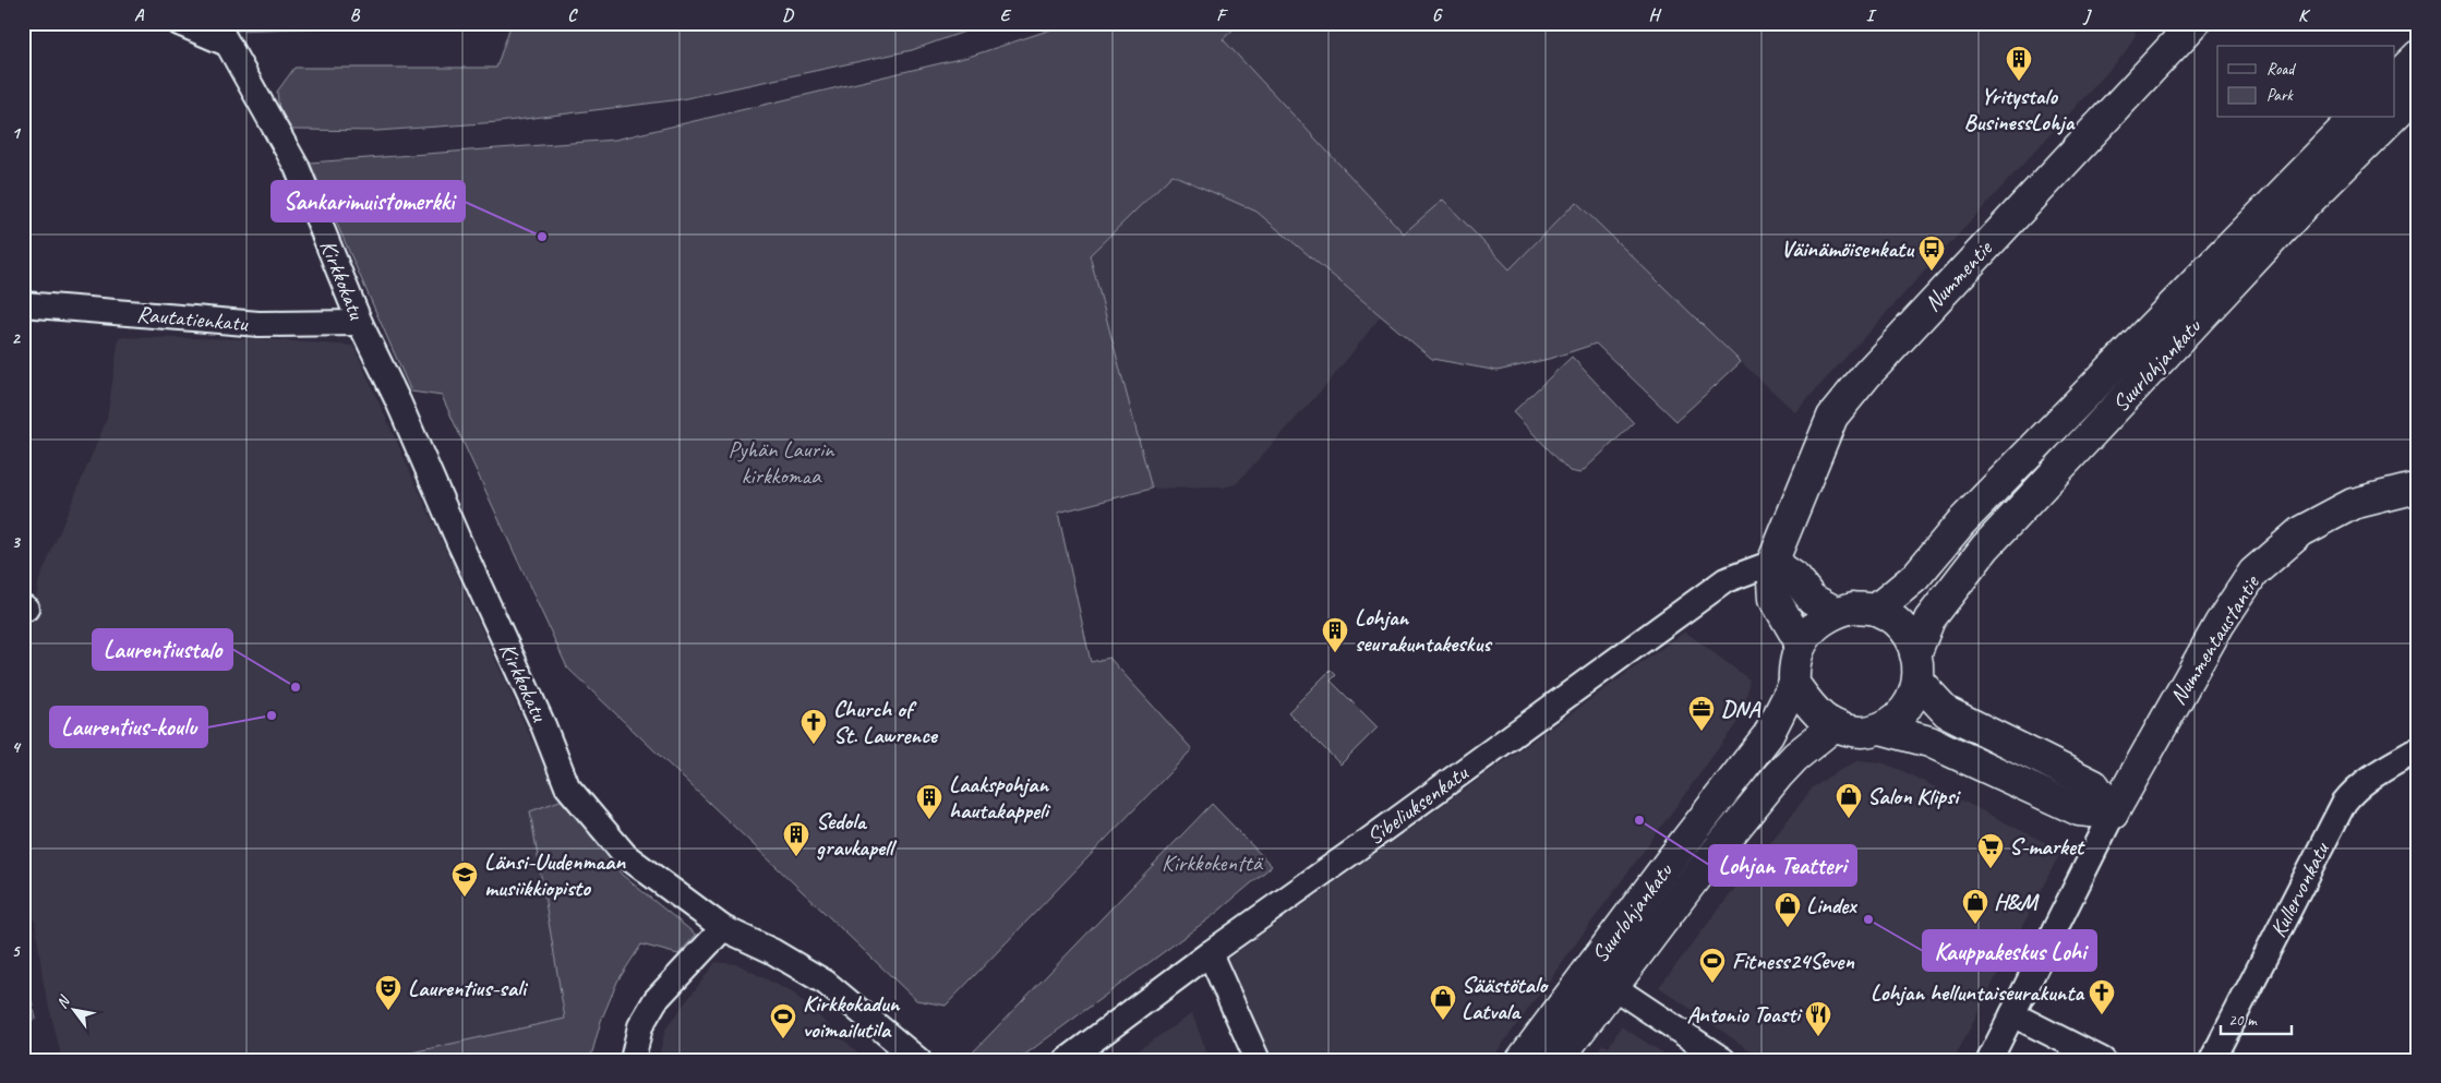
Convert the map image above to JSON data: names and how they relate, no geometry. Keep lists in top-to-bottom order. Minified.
{"streets":{"main road":["Nummentie","Suurlohjankatu","Nummentaustantie"],"street":["Kirkkokatu","Rautatienkatu","Sibeliuksenkatu","Kullervonkatu"]},"crossings":[["Nummentie","Suurlohjankatu"],["Nummentie","Sibeliuksenkatu"],["Kirkkokatu","Rautatienkatu"]],"parks":["Pyhän Laurin kirkkomaa","Kirkkokenttä"],"places":{"building":["Yritystalo BusinessLohja","Lohjan seurakuntakeskus","Laakspohjan hautakappeli","Sedola gravkapell"],"other":["Sankarimuistomerkki","Laurentiustalo","Laurentius-koulu","Lohjan Teatteri","Kauppakeskus Lohi"],"bus stop":["Väinämöisenkatu"],"office":["DNA"],"church":["Church of St. Lawrence","Lohjan helluntaiseurakunta"],"shop":["Salon Klipsi","H&M","Lindex","Säästötalo Latvala"],"supermarket":["S-market"],"school or university":["Länsi-Uudenmaan musiikkiopisto"],"sports":["Fitness24Seven","Kirkkokadun voimailutila"],"theatre":["Laurentius-sali"],"restaurant":["Antonio Toasti"]},"legend":["Road","Park"],"scale_bar":"20 m","north":"top left","grid":{"columns":["A","B","C","D","E","F","G","H","I","J","K"],"rows":["1","2","3","4","5"]}}
